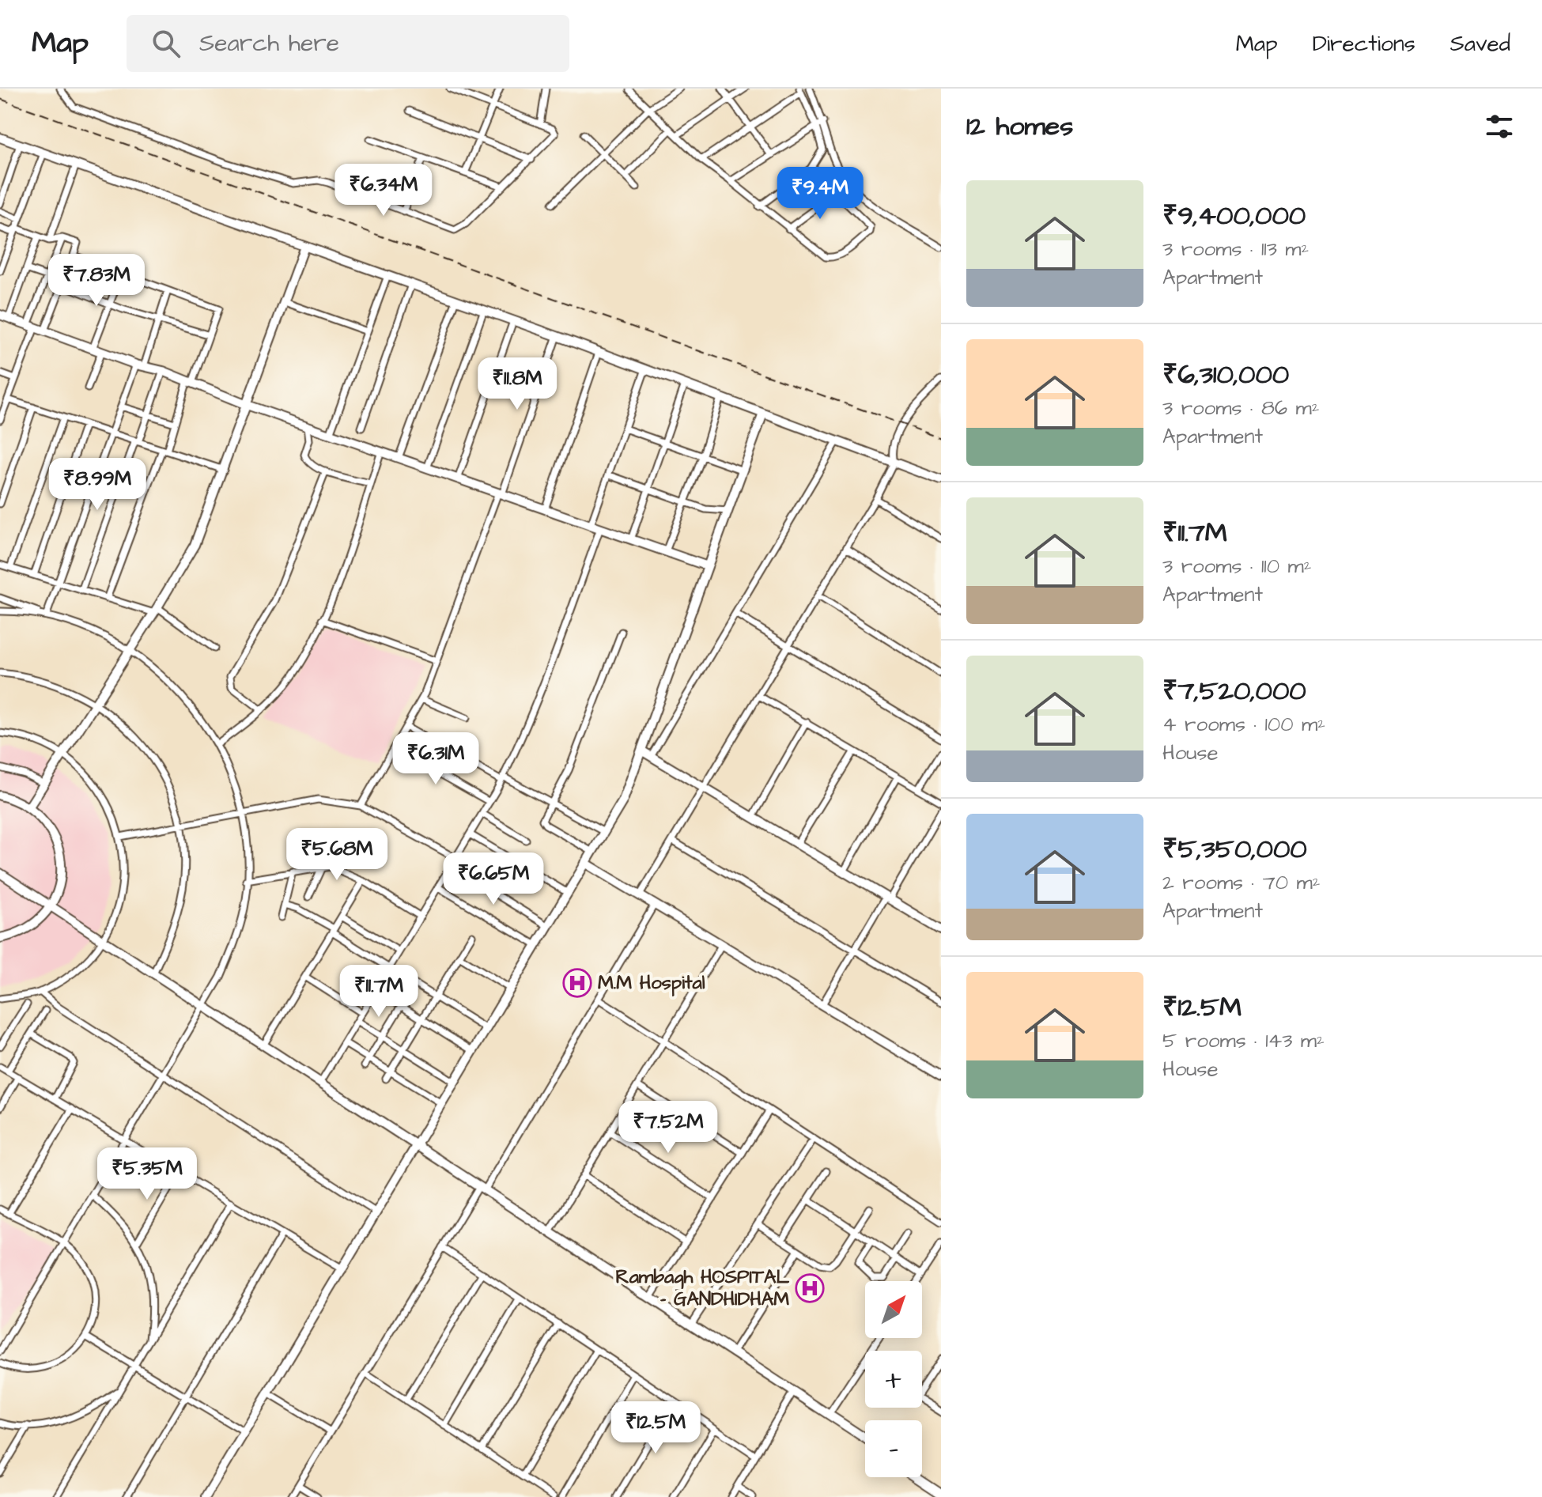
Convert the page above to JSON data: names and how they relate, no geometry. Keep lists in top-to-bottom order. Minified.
{"places":{"hospital":["M.M Hospital","Rambagh HOSPITAL - GANDHIDHAM"]},"north":"top right","page":{"header":"Map","search":"Search here","nav":["Map","Directions","Saved"],"heading":"12 homes","price":["₹6.34M","₹9.4M","₹7.83M","₹11.8M","₹8.99M","₹6.31M","₹5.68M","₹6.65M","₹11.7M","₹7.52M","₹5.35M","₹12.5M"],"list":[{"name":"₹9,400,000","note":"3 rooms · 113 m² · Apartment"},{"name":"₹6,310,000","note":"3 rooms · 86 m² · Apartment"},{"name":"₹11.7M","note":"3 rooms · 110 m² · Apartment"},{"name":"₹7,520,000","note":"4 rooms · 100 m² · House"},{"name":"₹5,350,000","note":"2 rooms · 70 m² · Apartment"},{"name":"₹12.5M","note":"5 rooms · 143 m² · House"}],"map_buttons":["+","−"]}}
